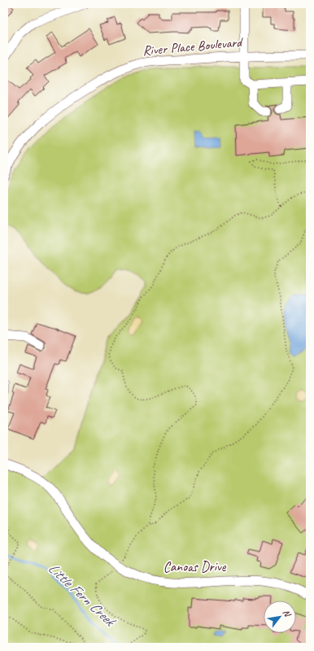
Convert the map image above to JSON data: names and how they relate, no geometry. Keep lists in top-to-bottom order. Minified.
{"streets":{"street":["River Place Boulevard","Canoas Drive"]},"water":["Little Fern Creek"],"north":"top right"}
